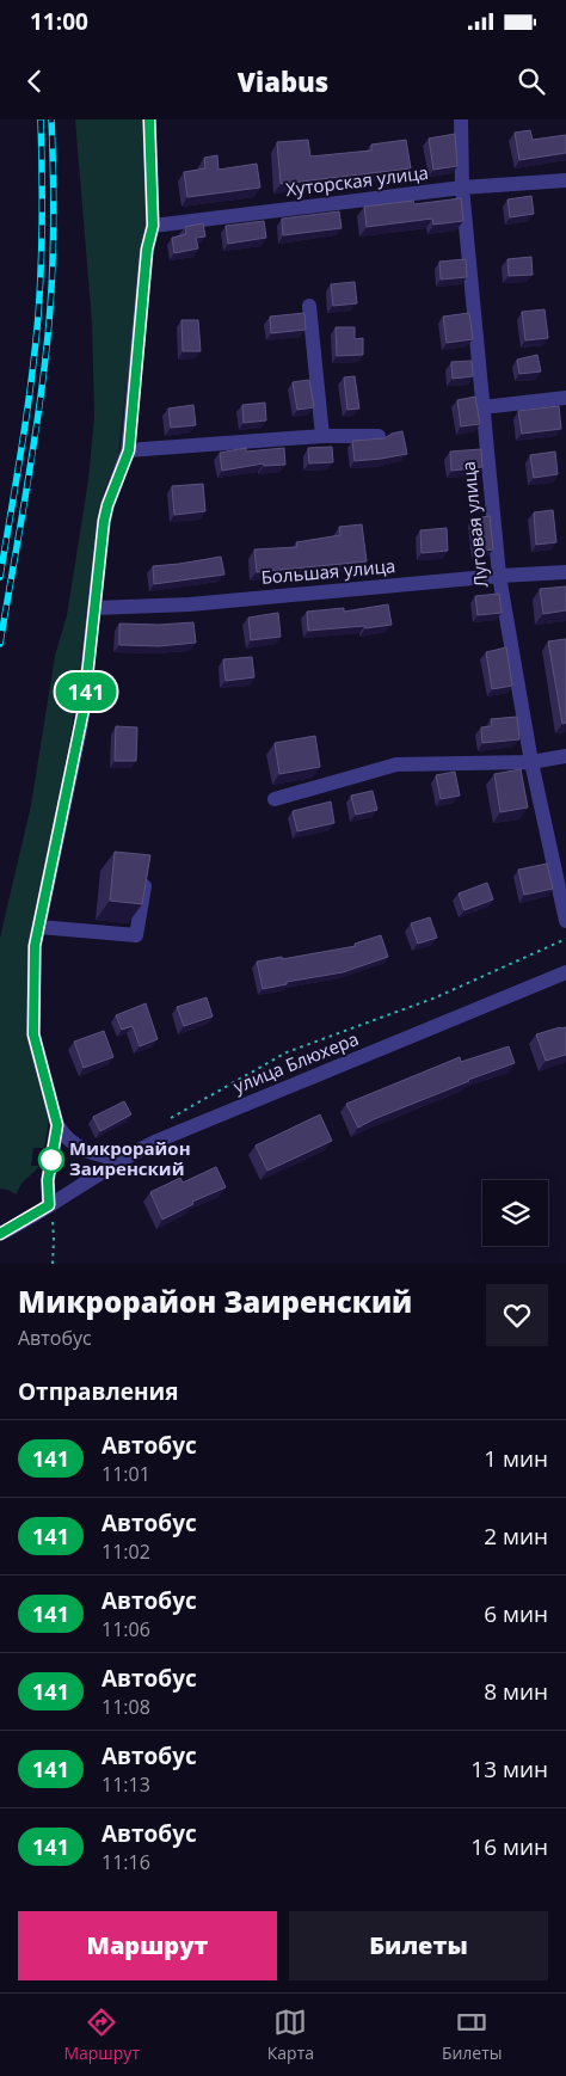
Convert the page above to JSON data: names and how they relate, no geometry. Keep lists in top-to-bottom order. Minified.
{"streets":{"street":["Хуторская улица","Луговая улица","Большая улица","улица Блюхера"]},"crossings":[["Хуторская улица","Луговая улица"],["Луговая улица","Большая улица"]],"places":["Микрорайон Заиренский"],"lines":["bus line 141"],"page":{"status":"11:00","header":"Viabus","on_map":"141","heading":[["Микрорайон Заиренский","Автобус"],"Отправления"],"list":[{"mark":"141","name":"Автобус","note":"11:01","value":"1 мин"},{"mark":"141","name":"Автобус","note":"11:02","value":"2 мин"},{"mark":"141","name":"Автобус","note":"11:06","value":"6 мин"},{"mark":"141","name":"Автобус","note":"11:08","value":"8 мин"},{"mark":"141","name":"Автобус","note":"11:13","value":"13 мин"},{"mark":"141","name":"Автобус","note":"11:16","value":"16 мин"}],"buttons":["Маршрут","Билеты"],"tabs":["Маршрут","Карта","Билеты"]}}
